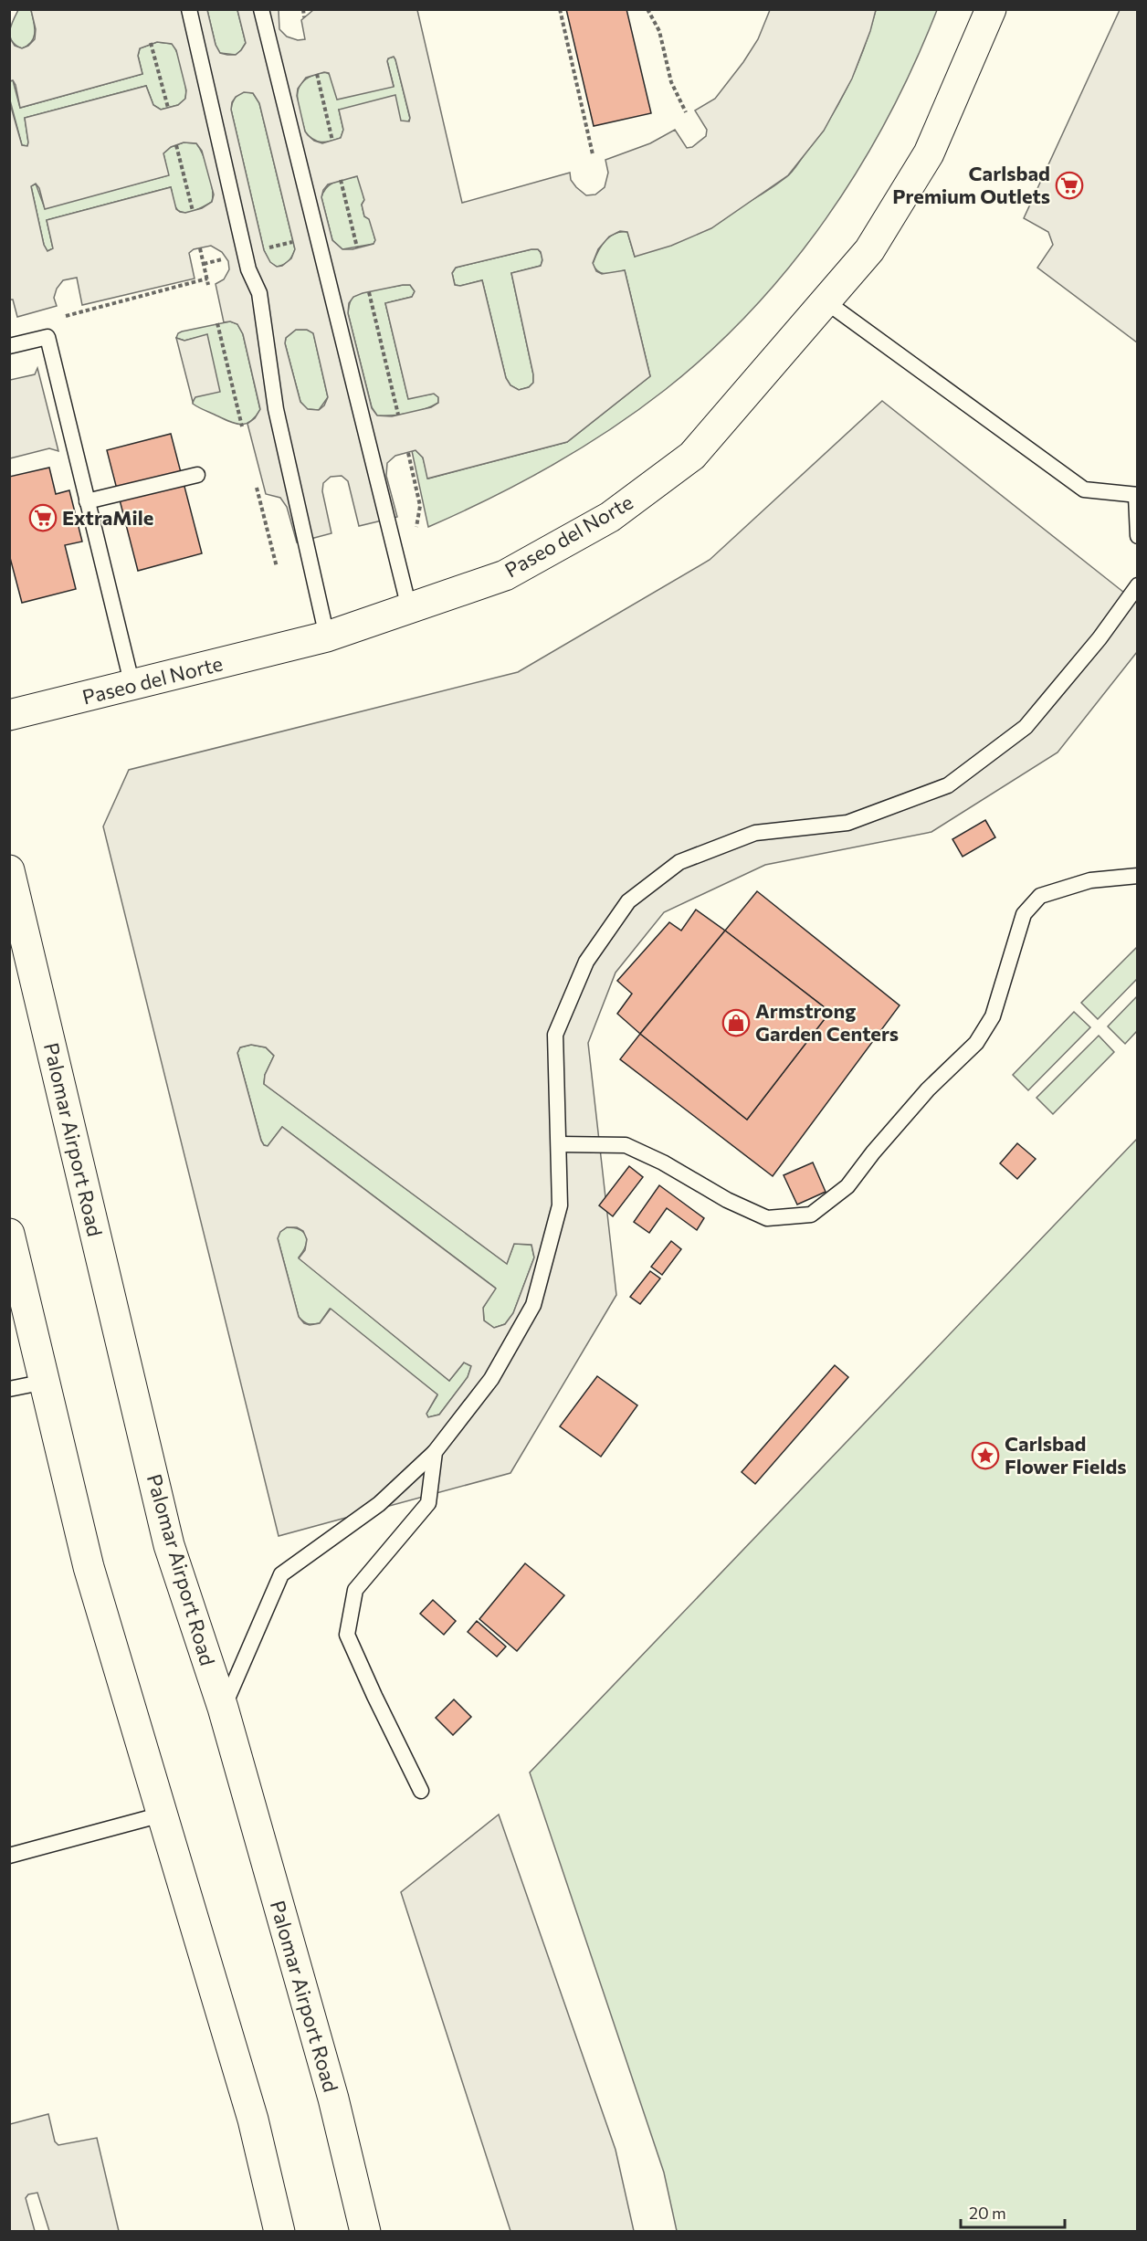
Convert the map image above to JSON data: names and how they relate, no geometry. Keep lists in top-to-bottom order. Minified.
{"streets":{"main road":["Paseo del Norte","Palomar Airport Road"]},"places":{"supermarket":["Carlsbad Premium Outlets","ExtraMile"],"shop":["Armstrong Garden Centers"],"place":["Carlsbad Flower Fields"]},"scale_bar":"20 m"}
